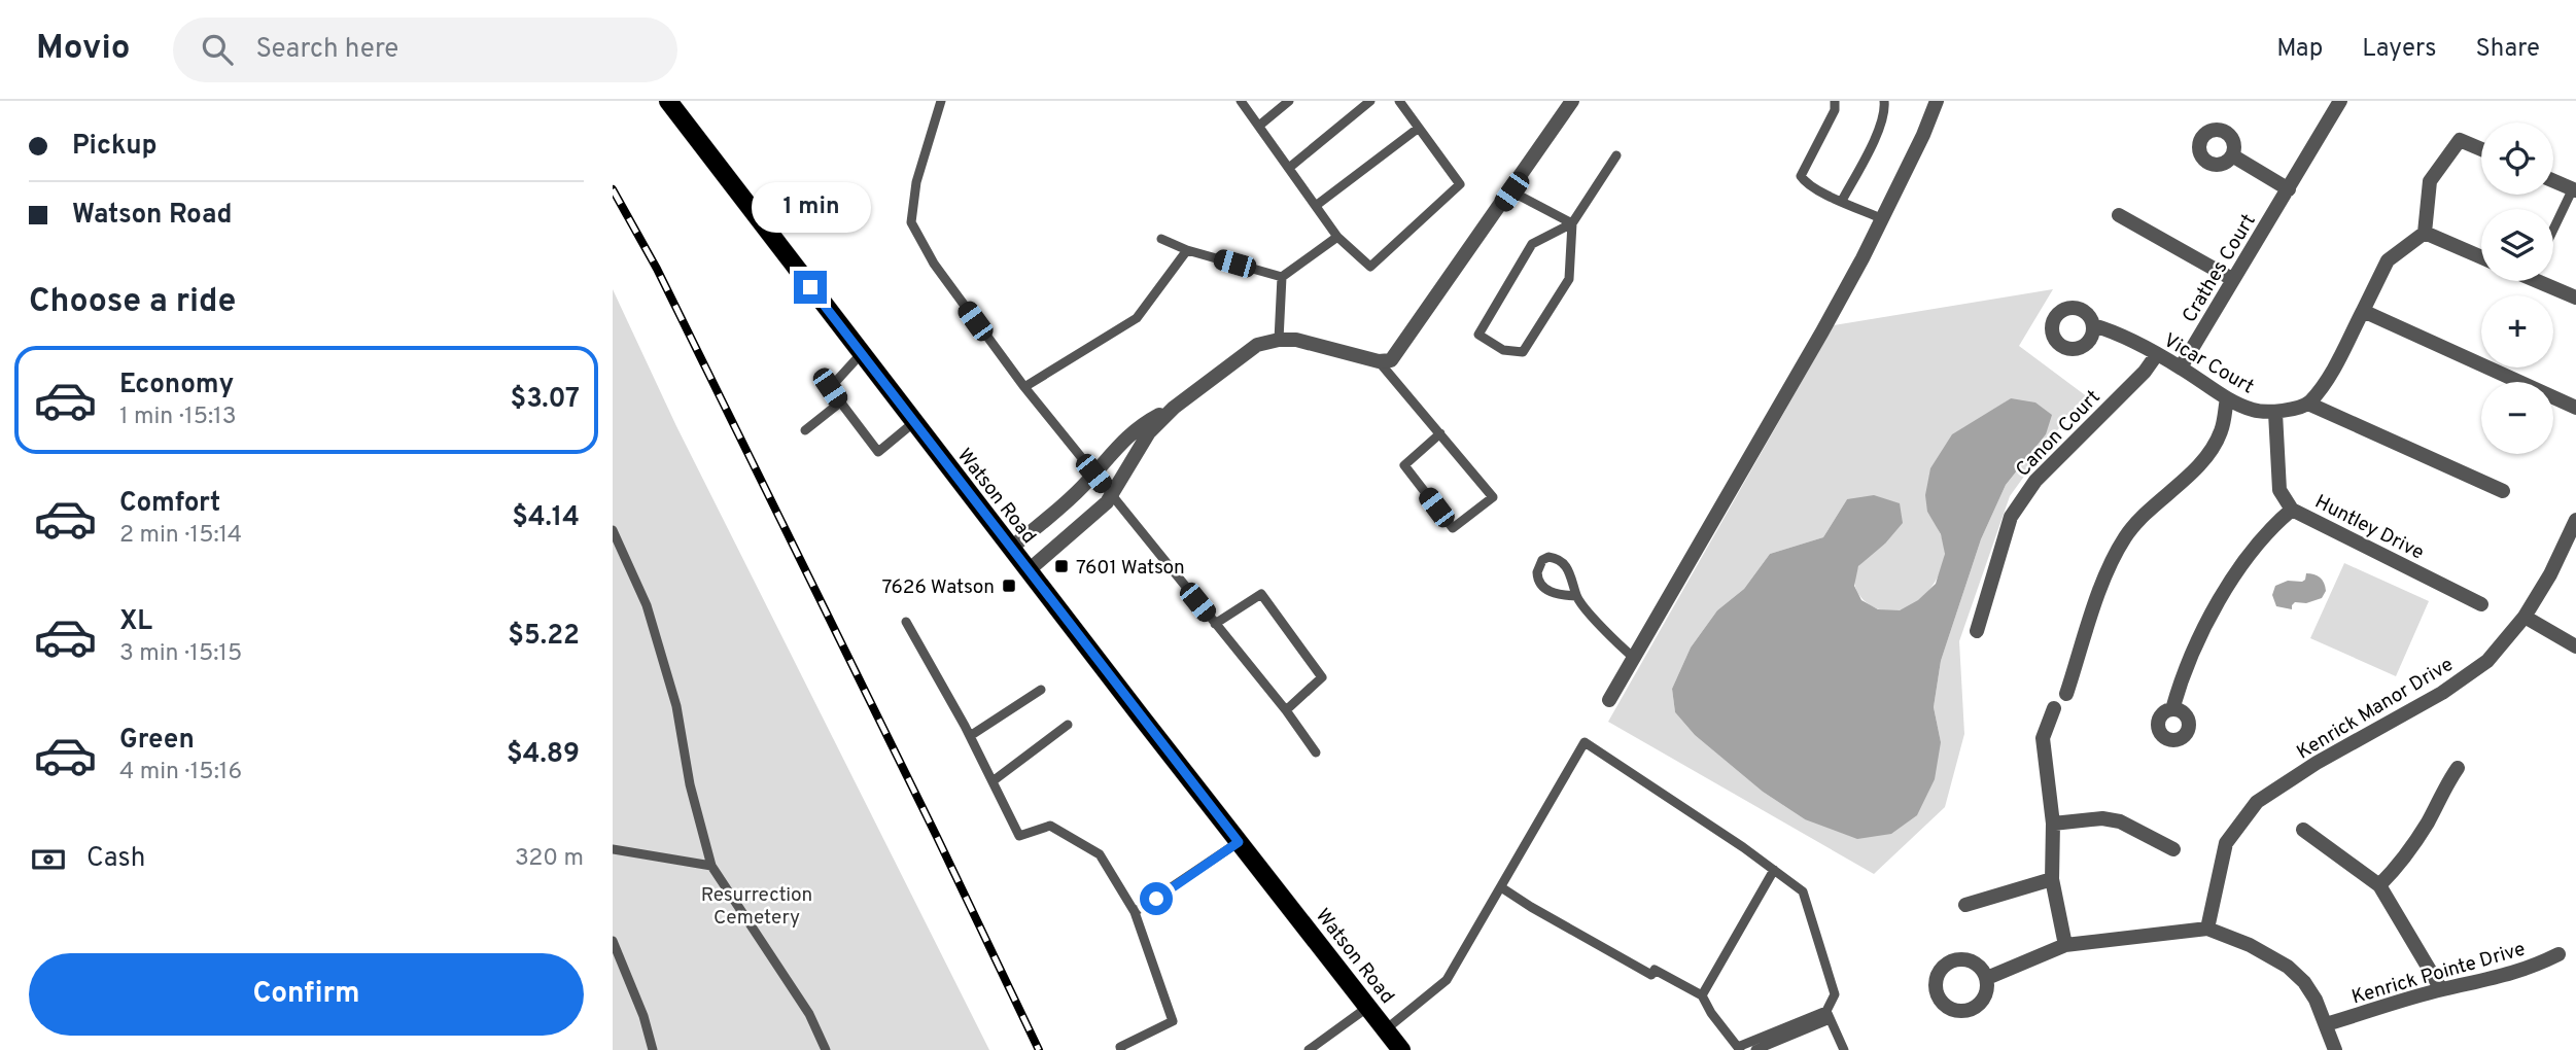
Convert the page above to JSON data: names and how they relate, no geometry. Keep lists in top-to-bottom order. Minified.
{"streets":{"main road":["Watson Road"],"street":["Crathes Court","Vicar Court","Canon Court","Huntley Drive","Kenrick Manor Drive","Kenrick Pointe Drive"]},"crossings":[["Crathes Court","Vicar Court"],["Vicar Court","Canon Court"],["Vicar Court","Huntley Drive"]],"parks":["Resurrection Cemetery"],"places":{"transit":["7601 Watson","7626 Watson"]},"page":{"header":"Movio","search":"Search here","nav":["Map","Layers","Share"],"banner":["Pickup","Watson Road"],"map_buttons":["+","−"],"bubble":"1 min","heading":"Choose a ride","list":[{"name":"Economy","note":"1 min · 15:13","value":"$3.07"},{"name":"Comfort","note":"2 min · 15:14","value":"$4.14"},{"name":"XL","note":"3 min · 15:15","value":"$5.22"},{"name":"Green","note":"4 min · 15:16","value":"$4.89"}],"pay":["Cash","320 m"],"buttons":"Confirm"}}
